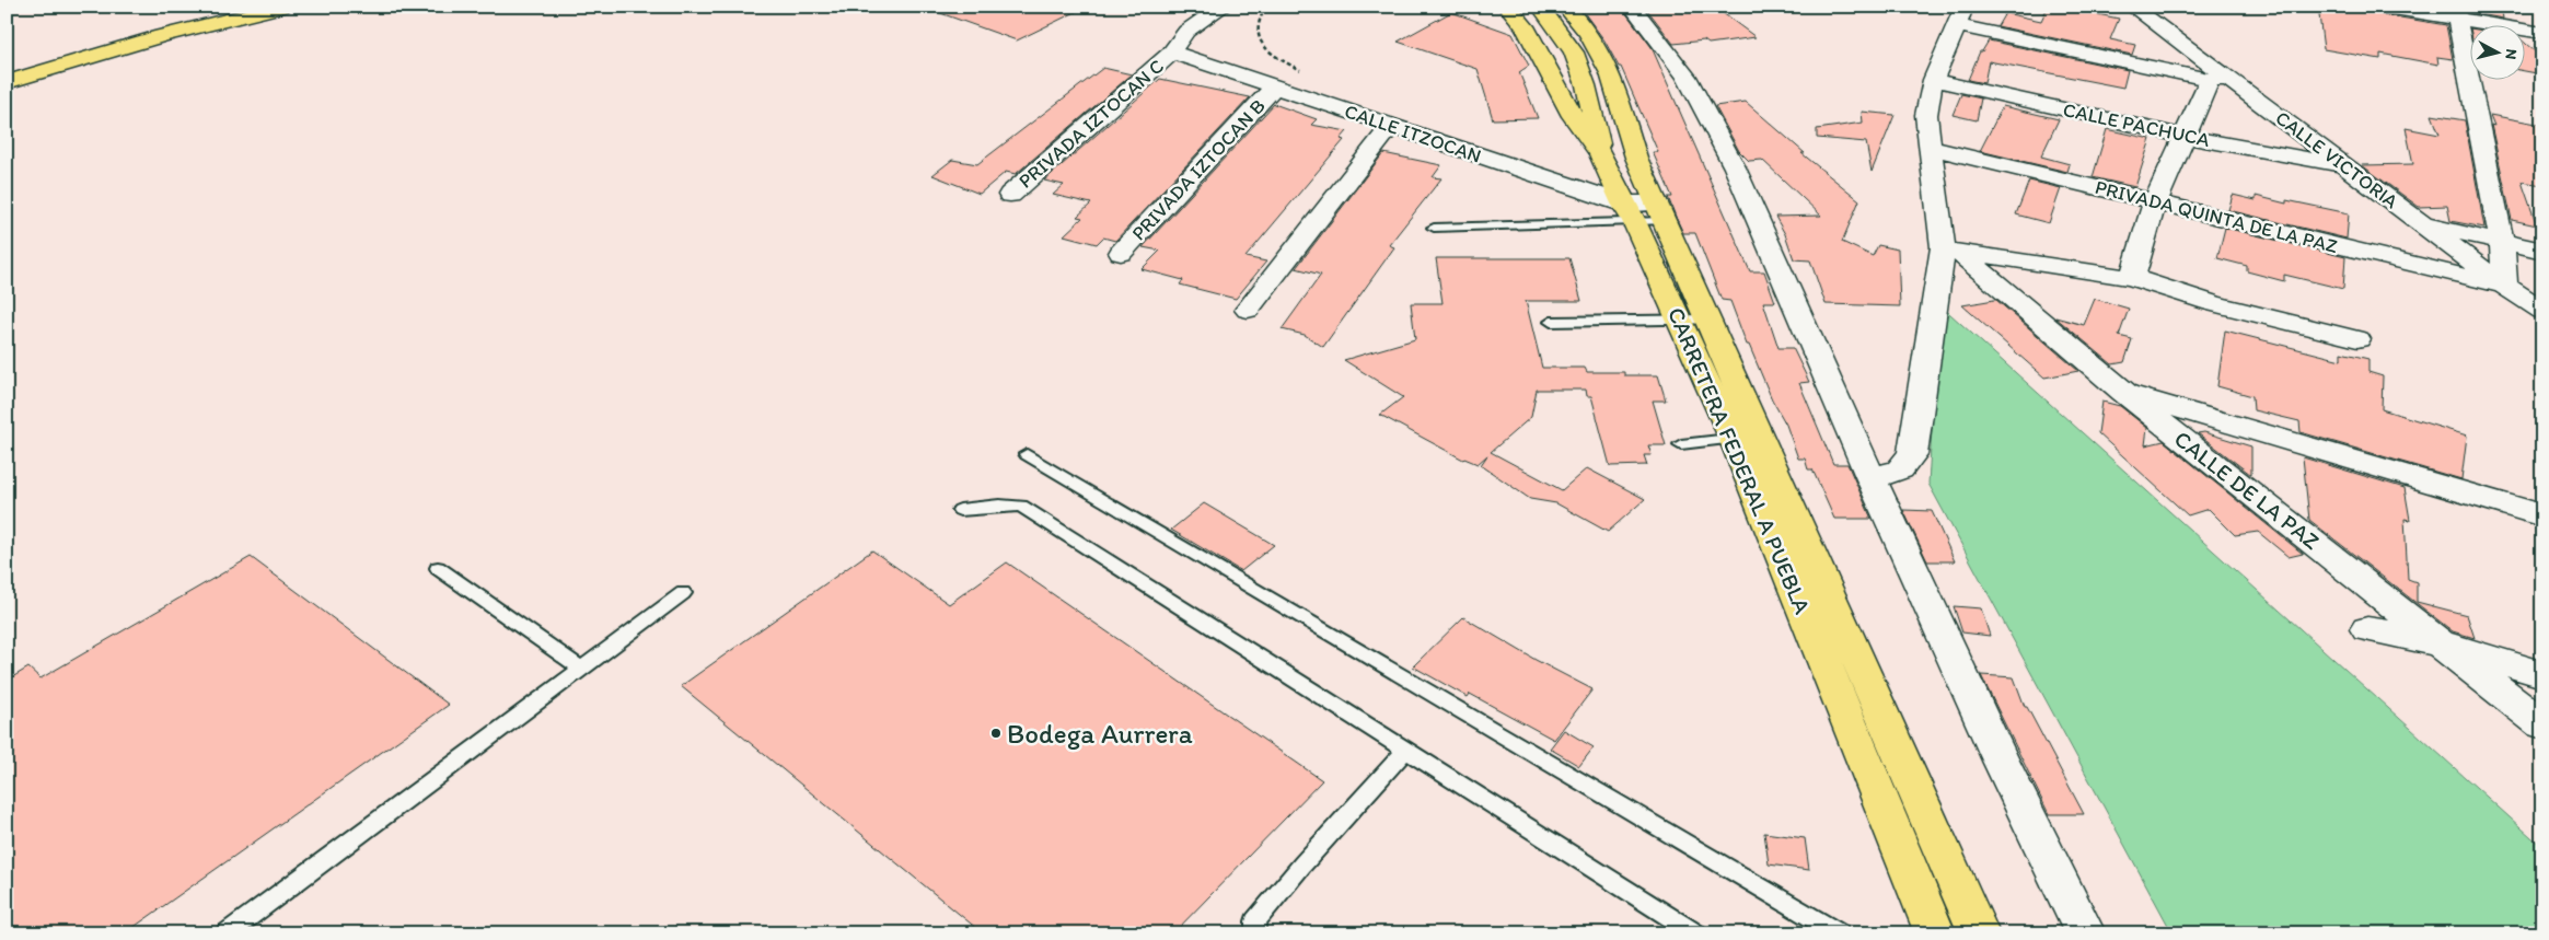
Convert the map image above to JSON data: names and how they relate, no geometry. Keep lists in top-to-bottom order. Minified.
{"streets":{"main road":["CARRETERA FEDERAL A PUEBLA"],"street":["PRIVADA IZTOCAN C","CALLE PACHUCA","CALLE ITZOCAN","CALLE VICTORIA","PRIVADA IZTOCAN B","PRIVADA QUINTA DE LA PAZ","CALLE DE LA PAZ"]},"crossings":[["PRIVADA IZTOCAN C","CALLE ITZOCAN"],["CALLE PACHUCA","CALLE VICTORIA"],["CALLE ITZOCAN","PRIVADA IZTOCAN B"],["CALLE ITZOCAN","CARRETERA FEDERAL A PUEBLA"],["CALLE VICTORIA","PRIVADA QUINTA DE LA PAZ"]],"places":["Bodega Aurrera"],"north":"right"}
